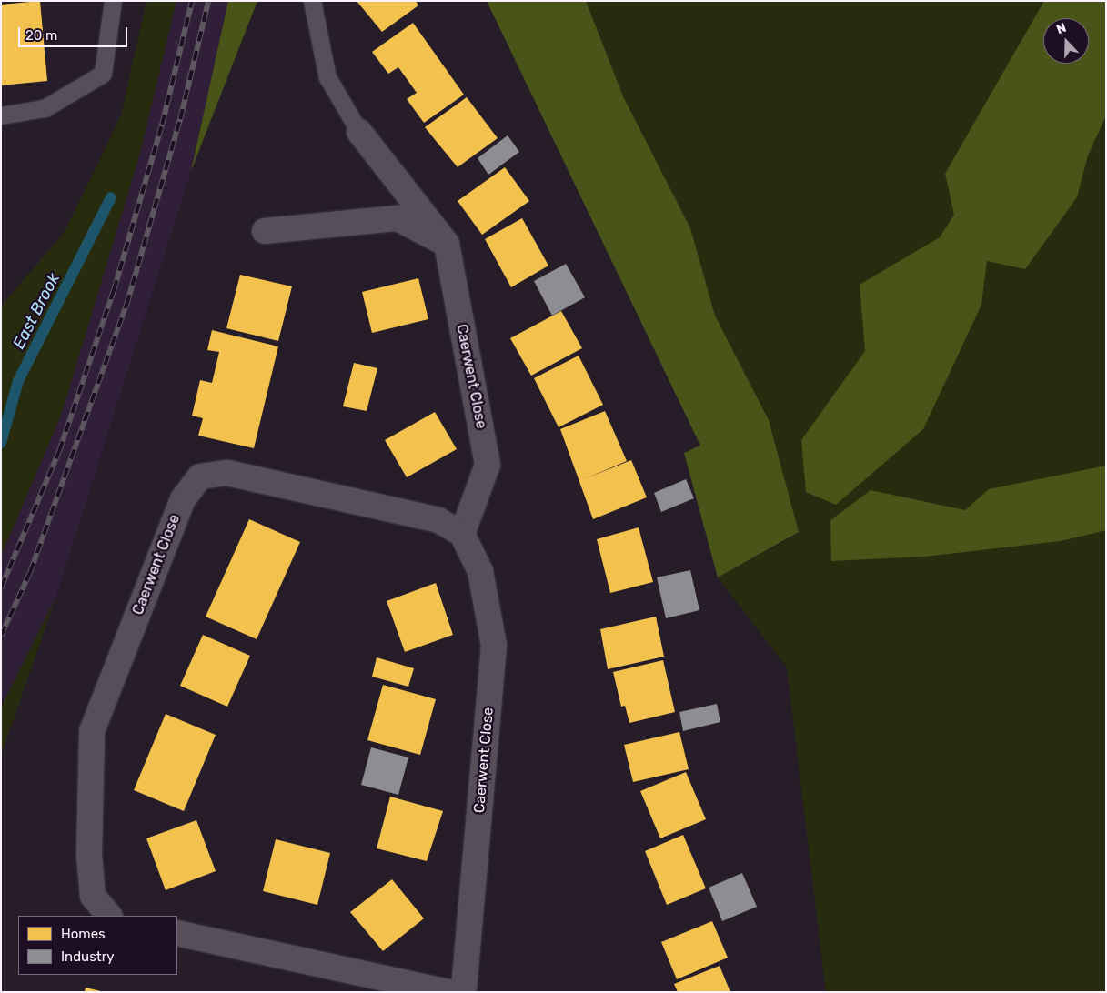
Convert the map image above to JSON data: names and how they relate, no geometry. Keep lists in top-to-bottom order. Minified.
{"streets":{"street":["Caerwent Close"]},"water":["East Brook"],"legend":["Homes","Industry"],"scale_bar":"20 m","north":"top"}
